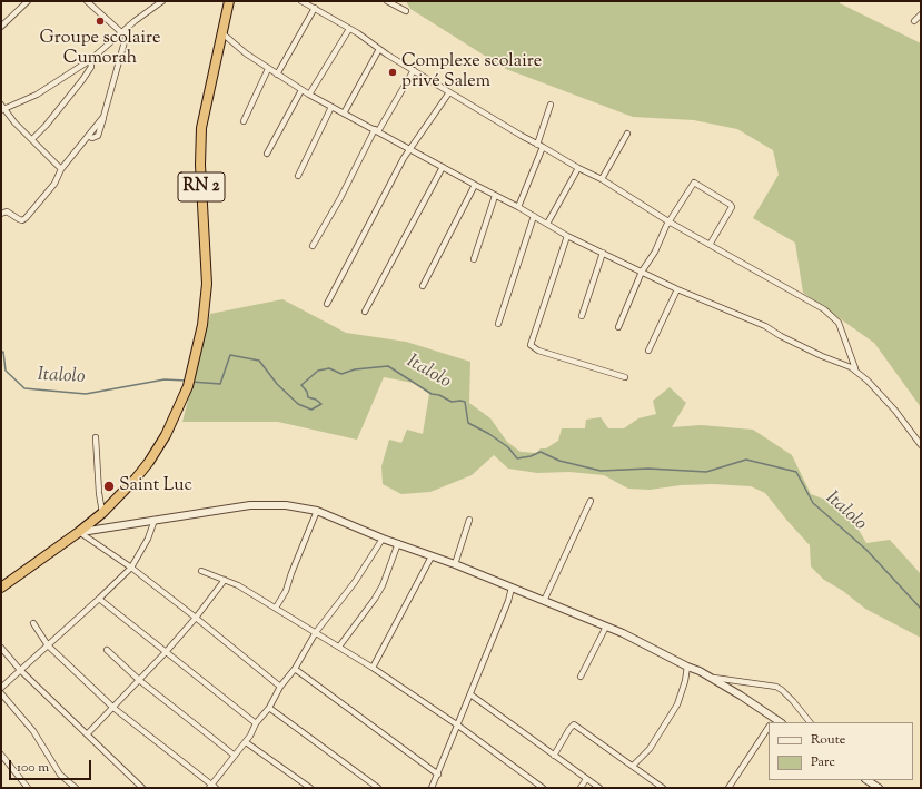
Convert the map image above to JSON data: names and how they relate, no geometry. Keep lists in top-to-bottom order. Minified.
{"streets":{"highway":["RN 2"]},"water":["Italolo"],"places":["Groupe scolaire Cumorah","Complexe scolaire privé Salem","Saint Luc"],"legend":["Route","Parc"],"scale_bar":"100 m"}
